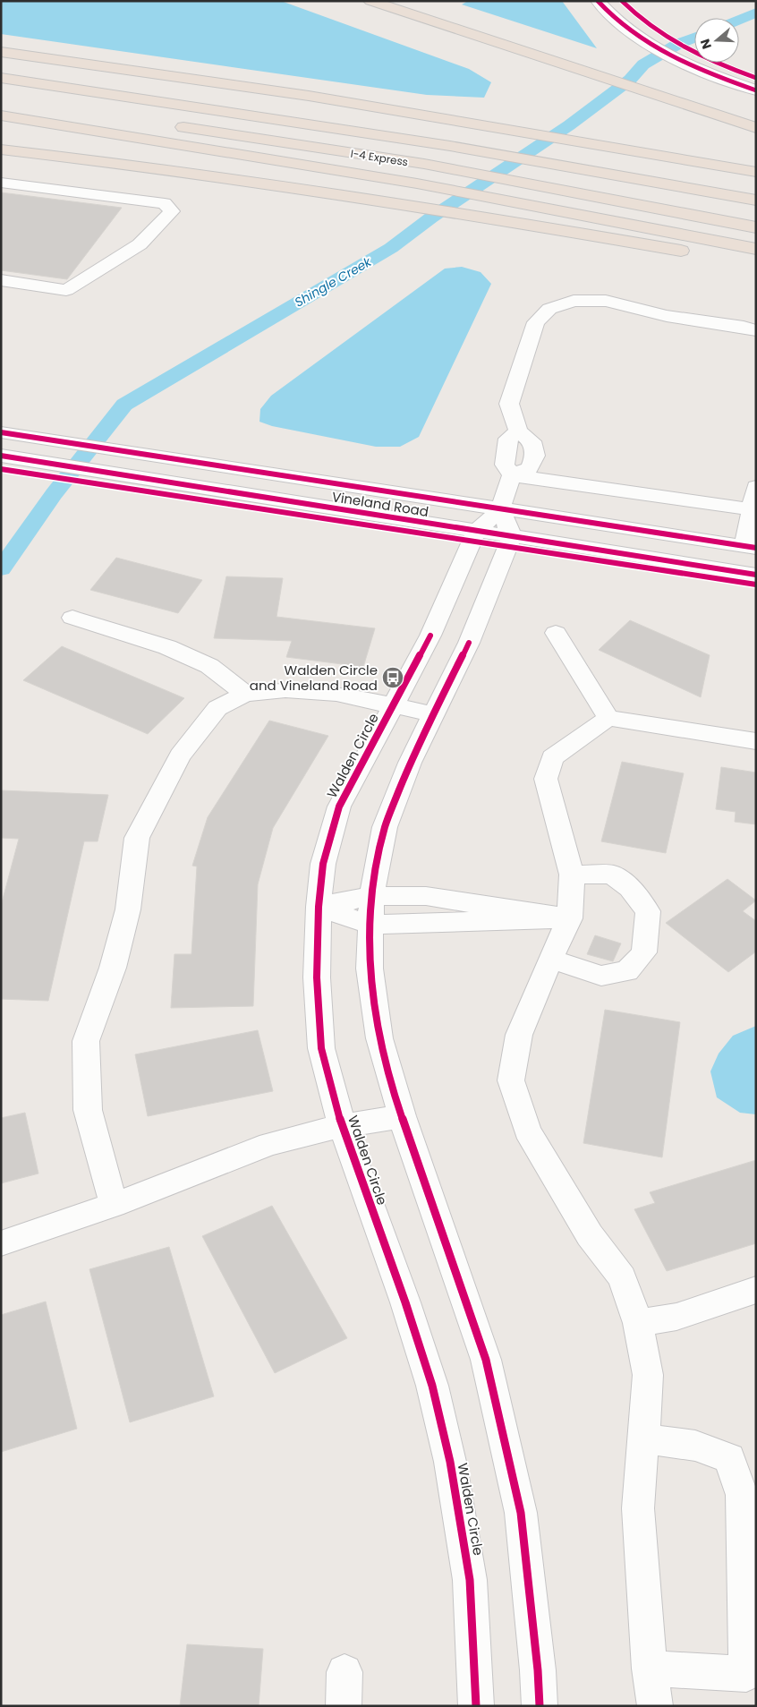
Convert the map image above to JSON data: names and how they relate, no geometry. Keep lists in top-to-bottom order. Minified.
{"streets":{"highway":["I-4 Express"],"street":["Vineland Road","Walden Circle"]},"crossings":[["Vineland Road","Walden Circle"]],"water":["Shingle Creek"],"places":{"bus stop":["Walden Circle and Vineland Road"]},"north":"left"}
